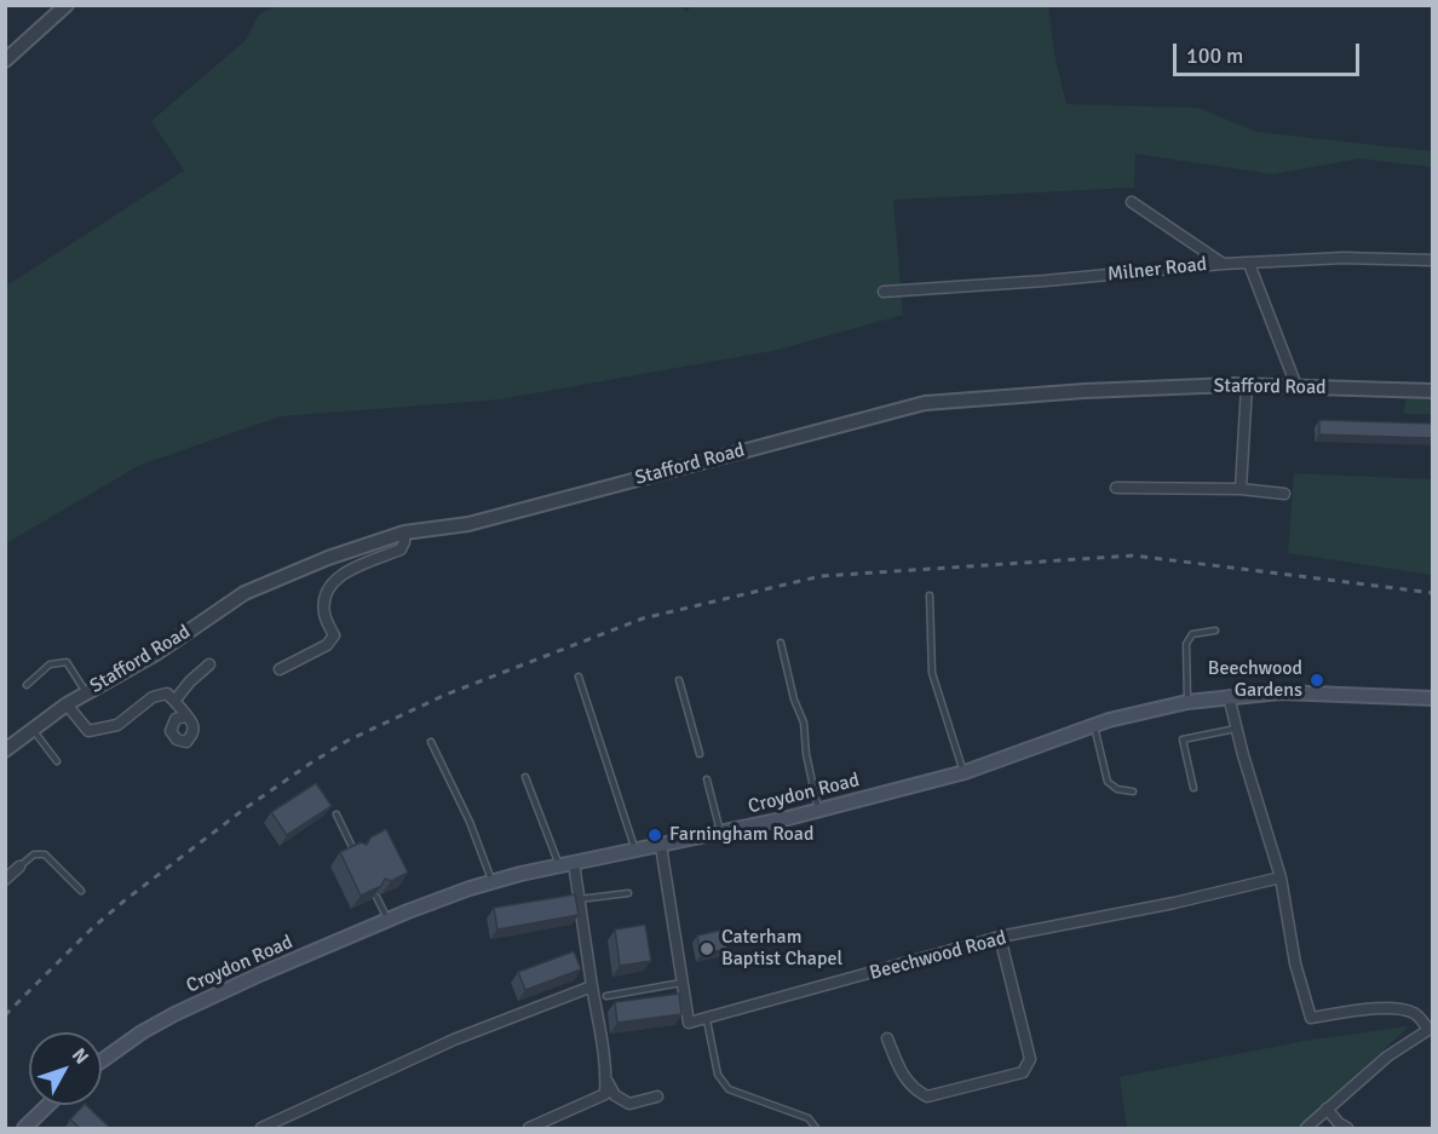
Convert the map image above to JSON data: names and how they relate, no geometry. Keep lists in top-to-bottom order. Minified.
{"streets":{"main road":["Croydon Road"],"street":["Milner Road","Stafford Road","Beechwood Road"]},"places":["Beechwood Gardens","Farningham Road","Caterham Baptist Chapel"],"scale_bar":"100 m","north":"top right"}
